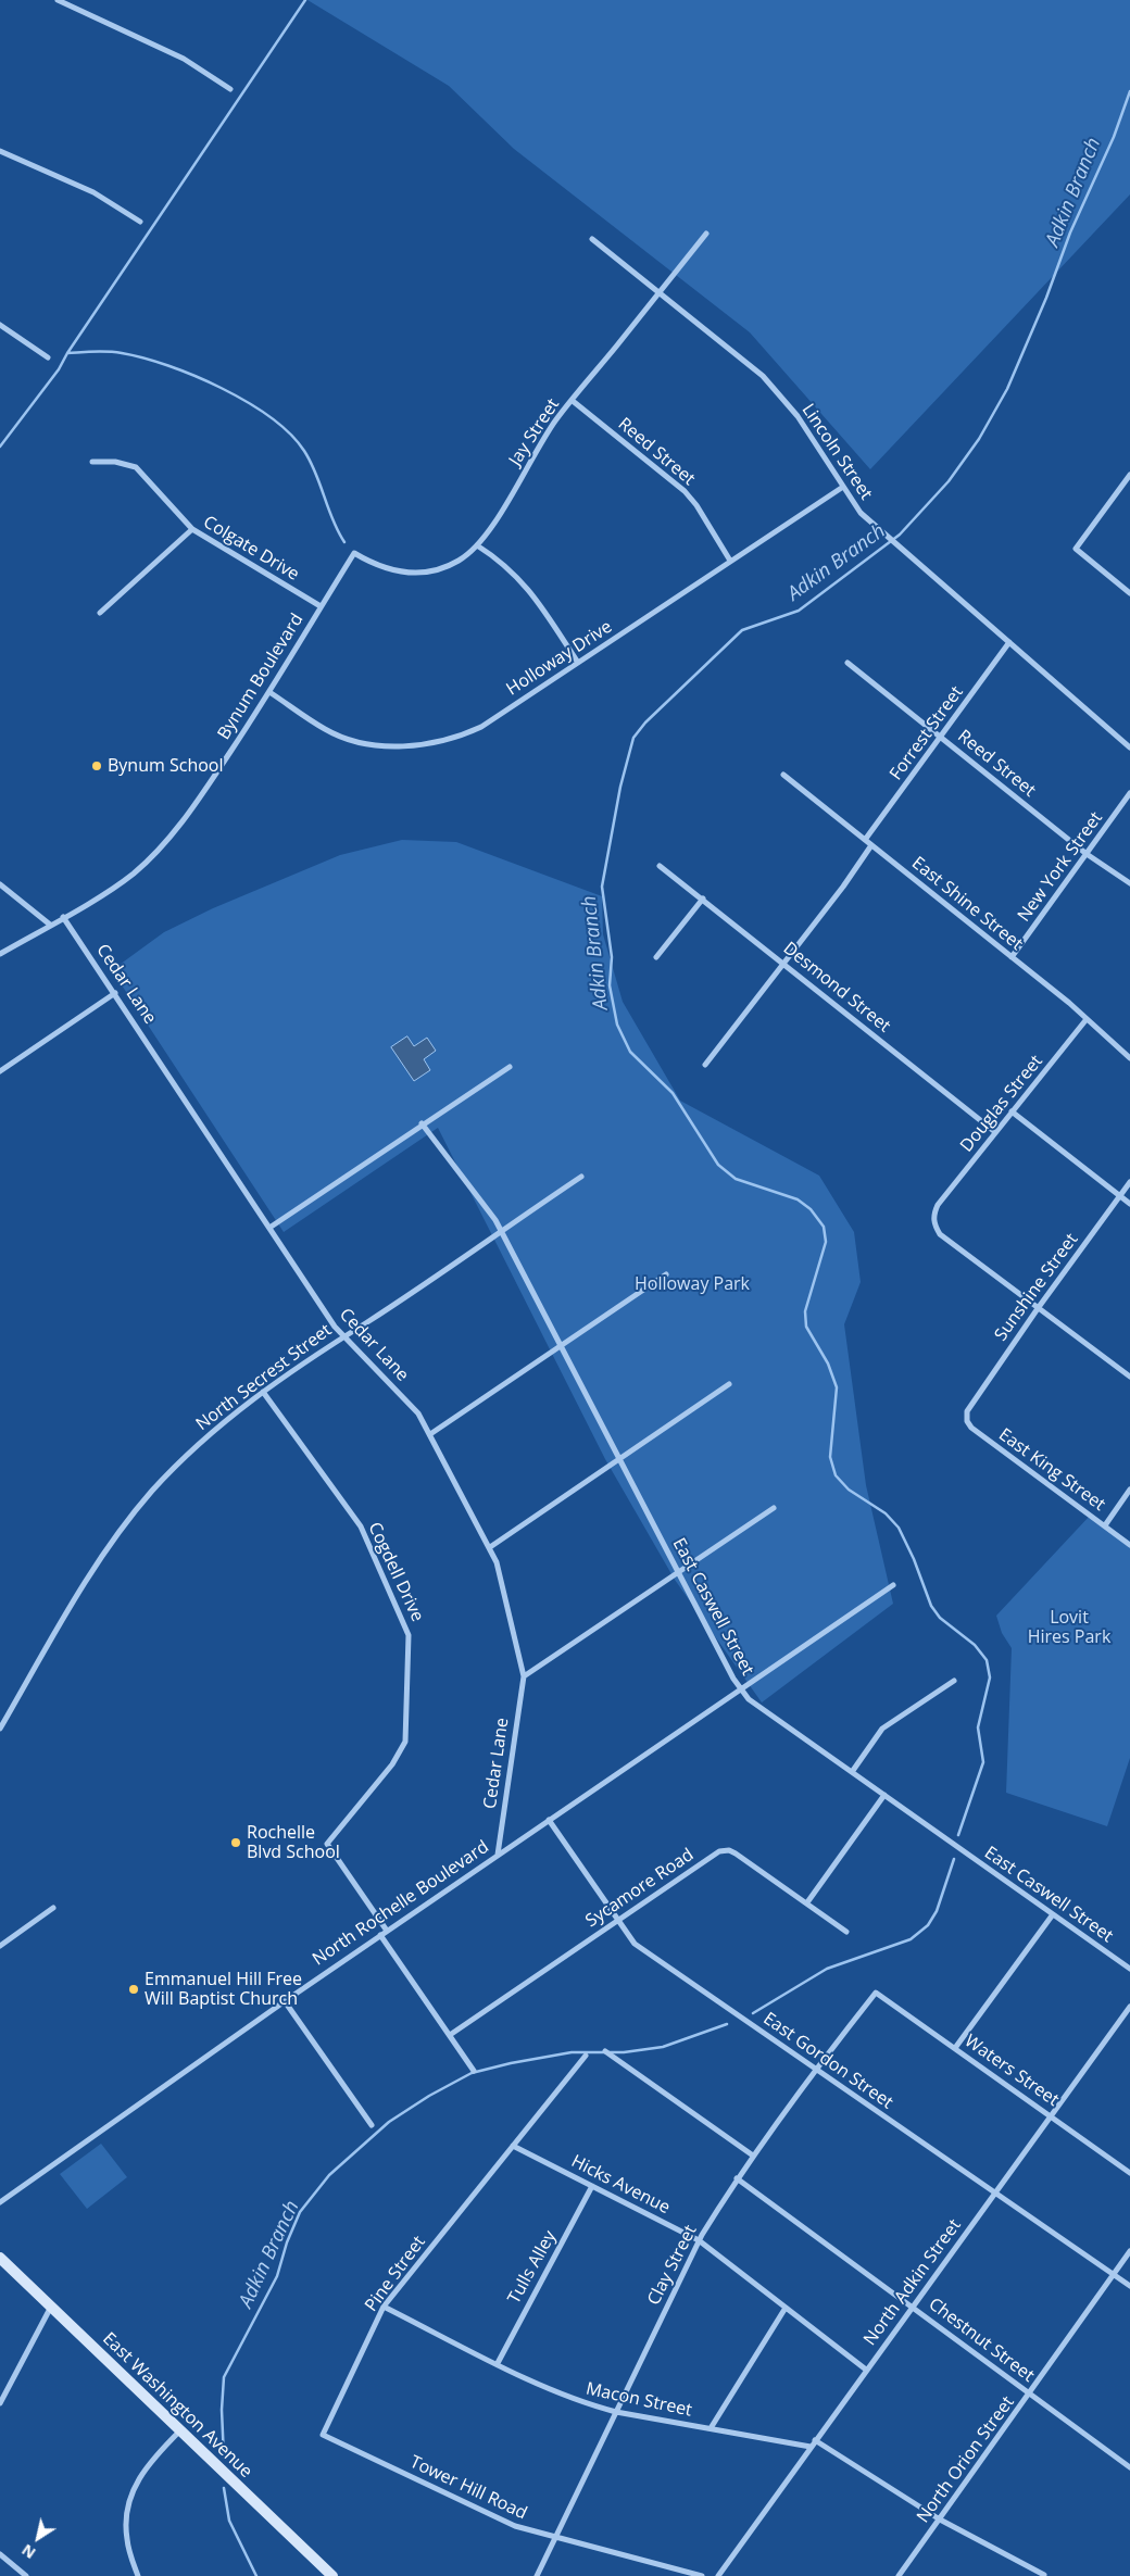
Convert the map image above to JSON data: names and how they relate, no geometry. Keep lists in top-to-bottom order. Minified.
{"streets":{"street":["Jay Street","Reed Street","Lincoln Street","Colgate Drive","Holloway Drive","Bynum Boulevard","Forrest Street","New York Street","East Shine Street","Cedar Lane","Desmond Street","Douglas Street","Sunshine Street","North Secrest Street","East King Street","Cogdell Drive","East Caswell Street","Sycamore Road","North Rochelle Boulevard","East Gordon Street","Waters Street","Hicks Avenue","Clay Street","Tulls Alley","Pine Street","North Adkin Street","Chestnut Street","Macon Street","East Washington Avenue","North Orion Street","Tower Hill Road"]},"crossings":[["Jay Street","Reed Street"],["Jay Street","Lincoln Street"],["Jay Street","Bynum Boulevard"],["Reed Street","Holloway Drive"],["Reed Street","Forrest Street"],["Reed Street","New York Street"],["Lincoln Street","Holloway Drive"],["Lincoln Street","Forrest Street"],["Colgate Drive","Bynum Boulevard"],["Holloway Drive","Bynum Boulevard"],["Bynum Boulevard","Cedar Lane"],["Forrest Street","East Shine Street"],["New York Street","East Shine Street"],["East Shine Street","Douglas Street"],["Cedar Lane","North Secrest Street"],["Cedar Lane","North Rochelle Boulevard"],["Desmond Street","Douglas Street"],["Douglas Street","Sunshine Street"],["Sunshine Street","East King Street"],["North Secrest Street","Cogdell Drive"],["North Secrest Street","East Caswell Street"],["Cogdell Drive","North Rochelle Boulevard"],["East Caswell Street","North Rochelle Boulevard"],["Sycamore Road","East Gordon Street"],["North Rochelle Boulevard","East Gordon Street"],["East Gordon Street","Clay Street"],["East Gordon Street","North Adkin Street"],["East Gordon Street","North Orion Street"],["Waters Street","Clay Street"],["Waters Street","North Adkin Street"],["Hicks Avenue","Clay Street"],["Hicks Avenue","Tulls Alley"],["Hicks Avenue","Pine Street"],["Hicks Avenue","North Adkin Street"],["Clay Street","Chestnut Street"],["Clay Street","Macon Street"],["Clay Street","Tower Hill Road"],["Tulls Alley","Macon Street"],["Pine Street","Macon Street"],["Pine Street","Tower Hill Road"],["North Adkin Street","Chestnut Street"],["North Adkin Street","Macon Street"],["Chestnut Street","North Orion Street"]],"water":["Adkin Branch"],"parks":["Holloway Park","Lovit Hires Park"],"places":["Bynum School","Rochelle Blvd School","Emmanuel Hill Free Will Baptist Church"],"north":"bottom left"}
